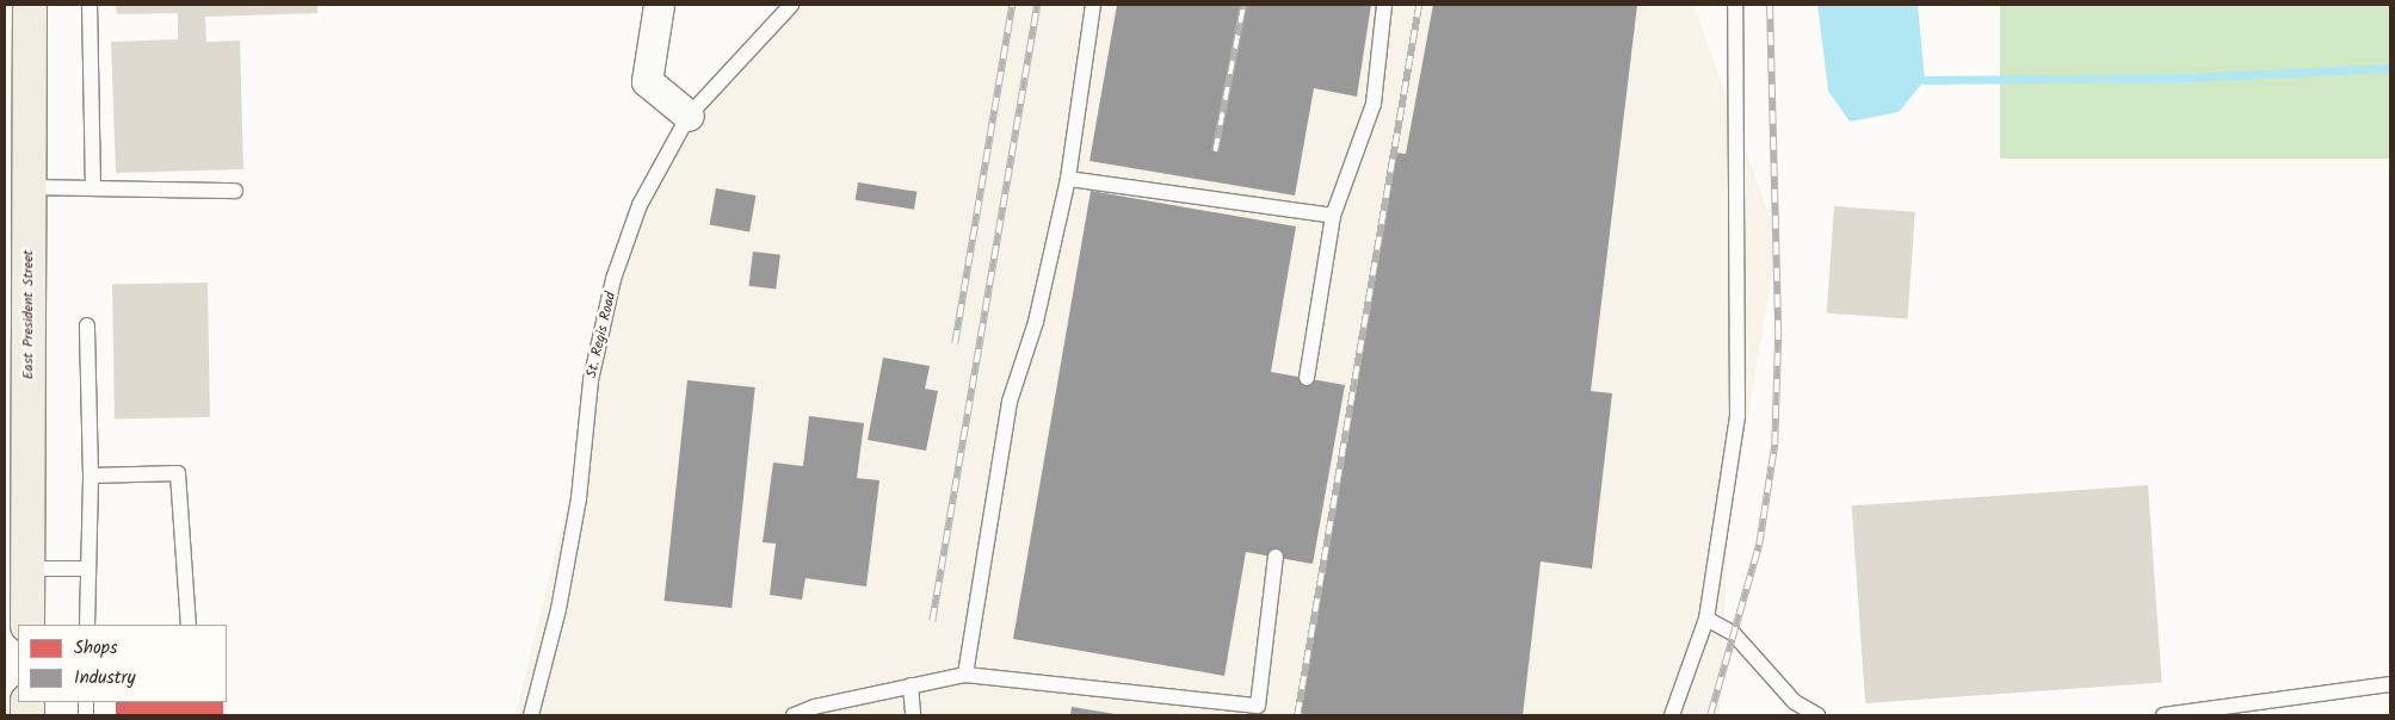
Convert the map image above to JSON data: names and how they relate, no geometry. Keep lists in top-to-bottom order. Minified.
{"streets":{"main road":["East President Street"],"lane":["St. Regis Road"]},"legend":["Shops","Industry"]}
